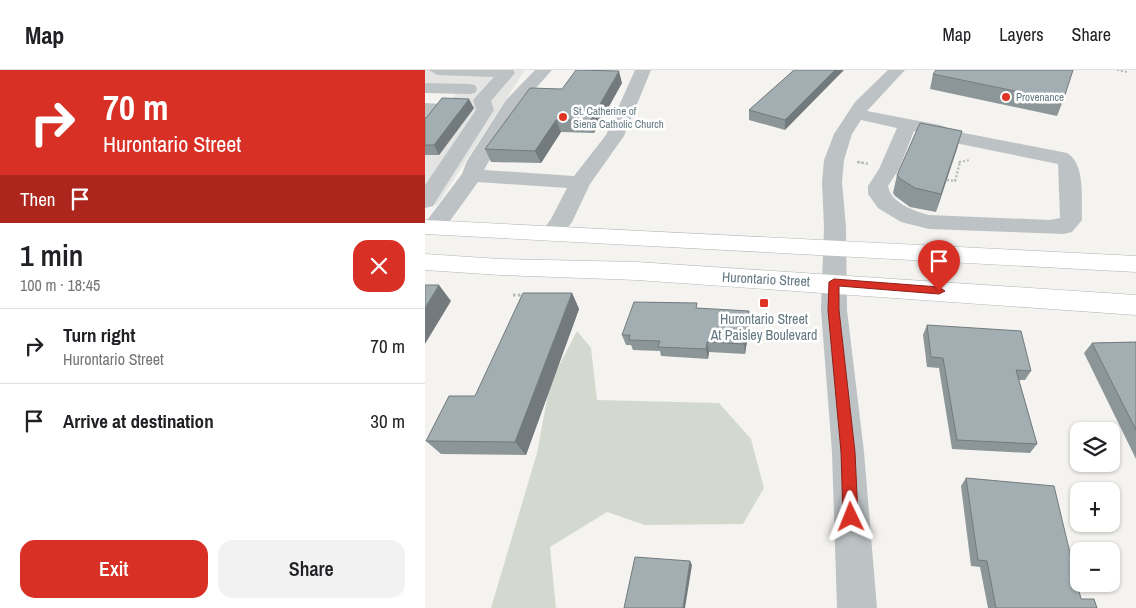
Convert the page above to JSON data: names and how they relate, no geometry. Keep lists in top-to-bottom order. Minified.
{"streets":{"main road":["Hurontario Street"]},"places":{"other":["Provenance","St. Catherine of Siena Catholic Church"],"transit":["Hurontario Street At Paisley Boulevard"]},"page":{"header":"Map","nav":["Map","Layers","Share"],"turn":["70 m","Hurontario Street"],"then":"Then","heading":["1 min","100 m · 18:45"],"list":[{"name":"Turn right","note":"Hurontario Street","value":"70 m"},{"name":"Arrive at destination","value":"30 m"}],"map_buttons":["+","−"],"buttons":["Exit","Share"]}}
